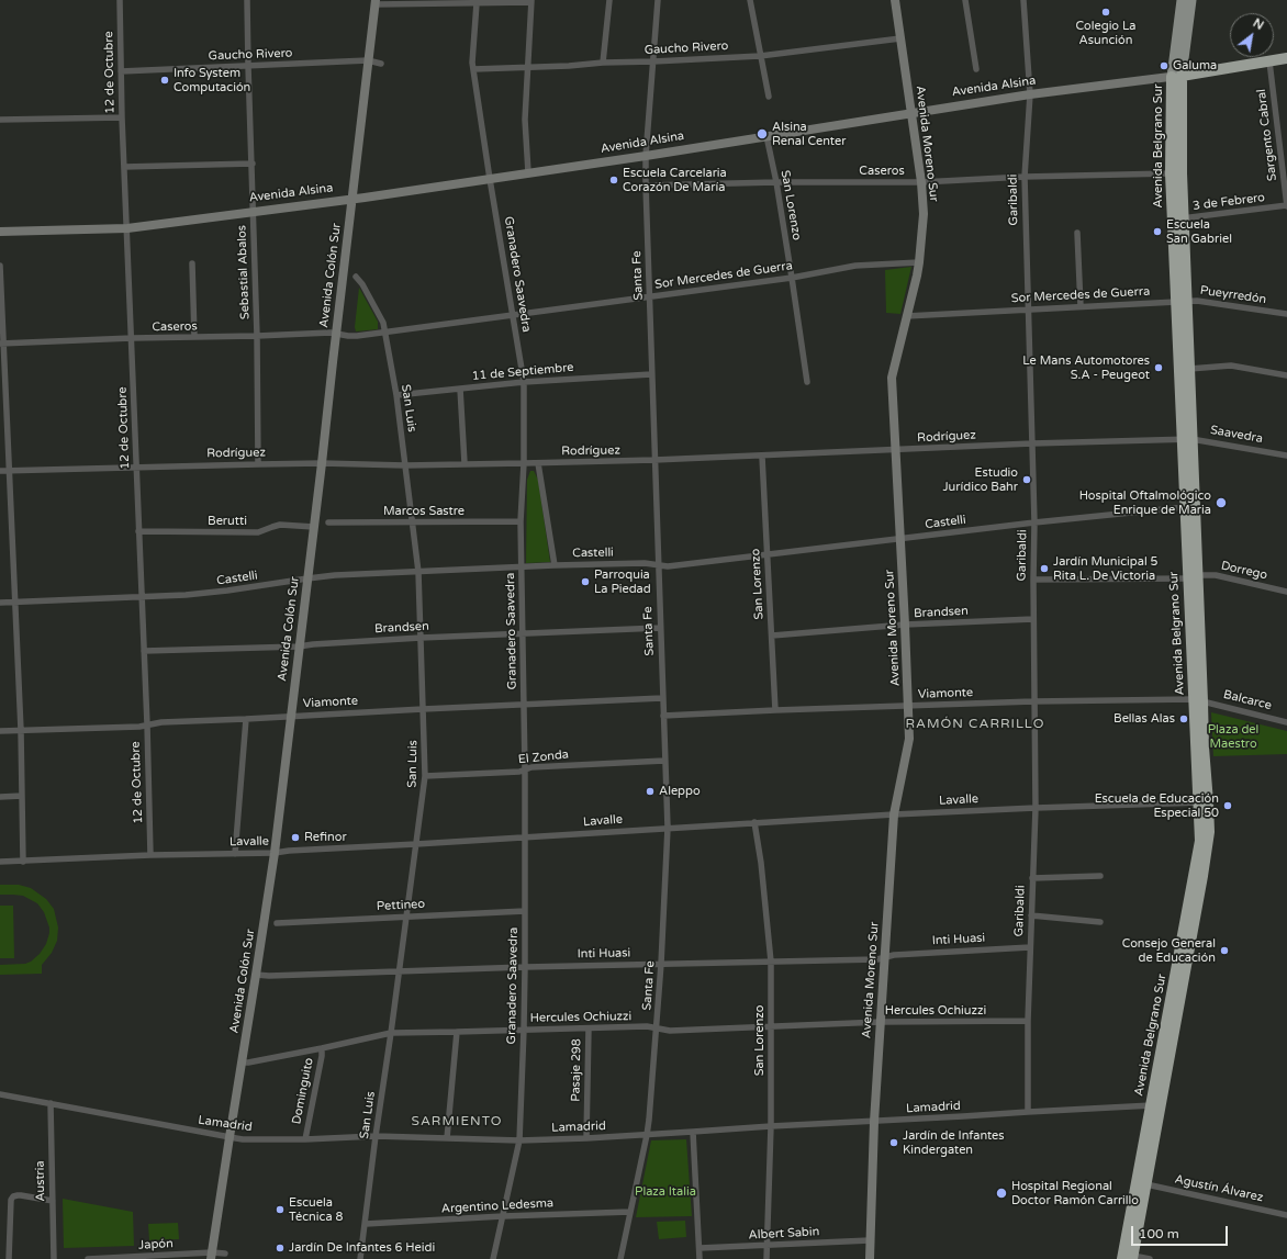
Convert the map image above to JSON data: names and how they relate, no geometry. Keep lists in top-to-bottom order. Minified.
{"streets":{"highway":["Avenida Alsina","Avenida Belgrano Sur"],"main road":["Avenida Moreno Sur","Avenida Colón Sur"],"street":["Gaucho Rivero","12 de Octubre","Sargento Cabral","Caseros","Garibaldi","3 de Febrero","San Lorenzo","Sebastial Abalos","Granadero Saavedra","Santa Fe","Sor Mercedes de Guerra","Pueyrredón","11 de Septiembre","San Luis","Saavedra","Rodríguez","Marcos Sastre","Berutti","Castelli","Dorrego","Brandsen","Viamonte","Balcarce","El Zonda","Lavalle","Pettineo","Inti Huasi","Hercules Ochiuzzi","Pasaje 298","Dominguito","Lamadrid","Austria","Agustín Álvarez","Argentino Ledesma","Albert Sabin","Japón"]},"crossings":[["Gaucho Rivero","12 de Octubre"],["Gaucho Rivero","Avenida Moreno Sur"],["Gaucho Rivero","Sebastial Abalos"],["Gaucho Rivero","Granadero Saavedra"],["Gaucho Rivero","Avenida Colón Sur"],["Gaucho Rivero","Santa Fe"],["12 de Octubre","Avenida Alsina"],["12 de Octubre","Caseros"],["12 de Octubre","Rodríguez"],["12 de Octubre","Berutti"],["12 de Octubre","Castelli"],["12 de Octubre","Brandsen"],["12 de Octubre","Viamonte"],["12 de Octubre","Lavalle"],["Avenida Alsina","Sargento Cabral"],["Avenida Alsina","Avenida Moreno Sur"],["Avenida Alsina","Avenida Belgrano Sur"],["Avenida Alsina","Garibaldi"],["Avenida Alsina","San Lorenzo"],["Avenida Alsina","Sebastial Abalos"],["Avenida Alsina","Granadero Saavedra"],["Avenida Alsina","Avenida Colón Sur"],["Avenida Alsina","Santa Fe"],["Sargento Cabral","3 de Febrero"],["Avenida Moreno Sur","Caseros"],["Avenida Moreno Sur","Sor Mercedes de Guerra"],["Avenida Moreno Sur","Rodríguez"],["Avenida Moreno Sur","Castelli"],["Avenida Moreno Sur","Brandsen"],["Avenida Moreno Sur","Viamonte"],["Avenida Moreno Sur","Lavalle"],["Avenida Moreno Sur","Inti Huasi"],["Avenida Moreno Sur","Hercules Ochiuzzi"],["Avenida Moreno Sur","Lamadrid"],["Avenida Moreno Sur","Albert Sabin"],["Avenida Belgrano Sur","Caseros"],["Avenida Belgrano Sur","3 de Febrero"],["Avenida Belgrano Sur","Sor Mercedes de Guerra"],["Avenida Belgrano Sur","Pueyrredón"],["Avenida Belgrano Sur","Saavedra"],["Avenida Belgrano Sur","Rodríguez"],["Avenida Belgrano Sur","Castelli"],["Avenida Belgrano Sur","Dorrego"],["Avenida Belgrano Sur","Viamonte"],["Avenida Belgrano Sur","Balcarce"],["Avenida Belgrano Sur","Lavalle"],["Avenida Belgrano Sur","Lamadrid"],["Avenida Belgrano Sur","Agustín Álvarez"],["Caseros","Garibaldi"],["Caseros","San Lorenzo"],["Caseros","Sebastial Abalos"],["Caseros","Avenida Colón Sur"],["Caseros","Santa Fe"],["Caseros","Sor Mercedes de Guerra"],["Garibaldi","Sor Mercedes de Guerra"],["Garibaldi","Rodríguez"],["Garibaldi","Castelli"],["Garibaldi","Brandsen"],["Garibaldi","Viamonte"],["Garibaldi","Lavalle"],["Garibaldi","Inti Huasi"],["Garibaldi","Hercules Ochiuzzi"],["Garibaldi","Lamadrid"],["San Lorenzo","Sor Mercedes de Guerra"],["San Lorenzo","Rodríguez"],["San Lorenzo","Castelli"],["San Lorenzo","Brandsen"],["San Lorenzo","Viamonte"],["San Lorenzo","Lavalle"],["San Lorenzo","Inti Huasi"],["San Lorenzo","Hercules Ochiuzzi"],["San Lorenzo","Lamadrid"],["San Lorenzo","Albert Sabin"],["Sebastial Abalos","Rodríguez"],["Granadero Saavedra","Sor Mercedes de Guerra"],["Granadero Saavedra","11 de Septiembre"],["Granadero Saavedra","Rodríguez"],["Granadero Saavedra","Marcos Sastre"],["Granadero Saavedra","Castelli"],["Granadero Saavedra","Brandsen"],["Granadero Saavedra","Viamonte"],["Granadero Saavedra","El Zonda"],["Granadero Saavedra","Lavalle"],["Granadero Saavedra","Pettineo"],["Granadero Saavedra","Inti Huasi"],["Granadero Saavedra","Hercules Ochiuzzi"],["Granadero Saavedra","Lamadrid"],["Granadero Saavedra","Argentino Ledesma"],["Avenida Colón Sur","Rodríguez"],["Avenida Colón Sur","Berutti"],["Avenida Colón Sur","Castelli"],["Avenida Colón Sur","Brandsen"],["Avenida Colón Sur","Viamonte"],["Avenida Colón Sur","Lavalle"],["Avenida Colón Sur","Inti Huasi"],["Avenida Colón Sur","Hercules Ochiuzzi"],["Avenida Colón Sur","Lamadrid"],["Avenida Colón Sur","Japón"],["Santa Fe","Sor Mercedes de Guerra"],["Santa Fe","11 de Septiembre"],["Santa Fe","Rodríguez"],["Santa Fe","Castelli"],["Santa Fe","Brandsen"],["Santa Fe","Viamonte"],["Santa Fe","El Zonda"],["Santa Fe","Lavalle"],["Santa Fe","Inti Huasi"],["Santa Fe","Hercules Ochiuzzi"],["Santa Fe","Lamadrid"],["Santa Fe","Argentino Ledesma"],["Sor Mercedes de Guerra","Pueyrredón"],["Sor Mercedes de Guerra","San Luis"],["11 de Septiembre","San Luis"],["San Luis","Rodríguez"],["San Luis","Marcos Sastre"],["San Luis","Castelli"],["San Luis","Brandsen"],["San Luis","Viamonte"],["San Luis","El Zonda"],["San Luis","Lavalle"],["San Luis","Pettineo"],["San Luis","Inti Huasi"],["San Luis","Hercules Ochiuzzi"],["San Luis","Lamadrid"],["San Luis","Argentino Ledesma"],["Saavedra","Rodríguez"],["Viamonte","Balcarce"],["Hercules Ochiuzzi","Pasaje 298"],["Hercules Ochiuzzi","Dominguito"],["Pasaje 298","Lamadrid"],["Dominguito","Lamadrid"],["Lamadrid","Austria"]],"districts":["RAMÓN CARRILLO","SARMIENTO"],"parks":["Plaza del Maestro","Plaza Italia"],"places":["Colegio La Asunción","Galuma","Info System Computación","Alsina Renal Center","Escuela Carcelaria Corazón De María","Escuela San Gabriel","Le Mans Automotores S.A - Peugeot","Estudio Jurídico Bahr","Hospital Oftalmológico Enrique de Maria","Jardín Municipal 5 Rita L. De Victoria","Parroquia La Piedad","Bellas Alas","Aleppo","Escuela de Educación Especial 50","Refinor","Consejo General de Educación","Jardín de Infantes Kindergaten","Hospital Regional Doctor Ramón Carrillo","Escuela Técnica 8","Jardín De Infantes 6 Heidi"],"scale_bar":"100 m","north":"top right"}
